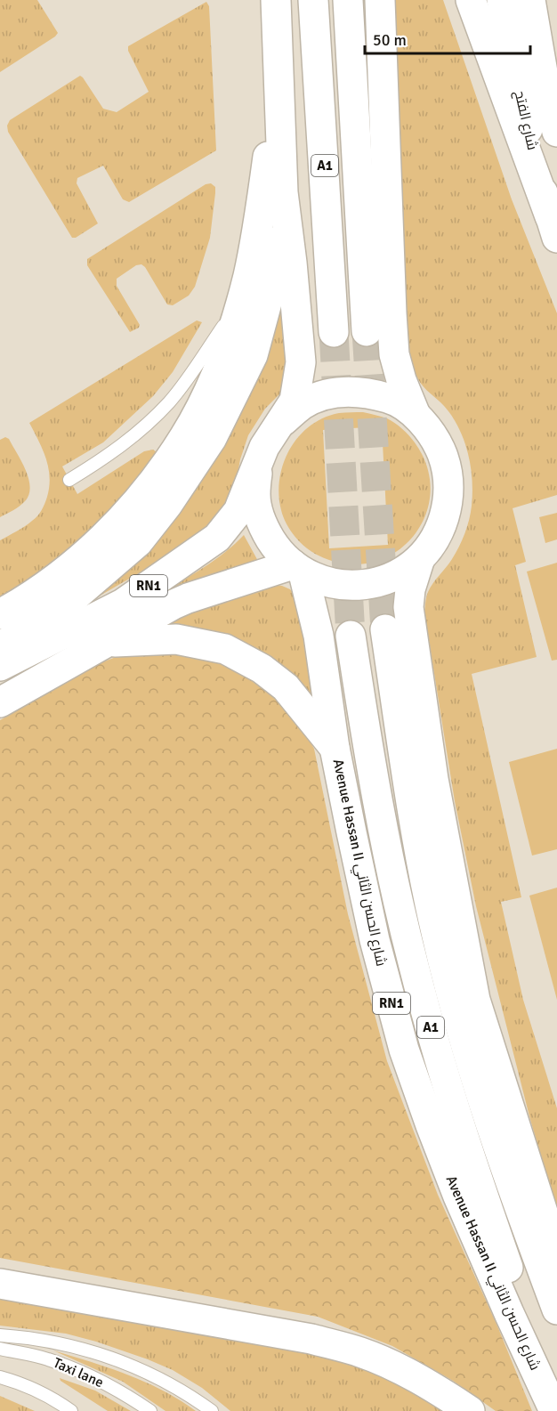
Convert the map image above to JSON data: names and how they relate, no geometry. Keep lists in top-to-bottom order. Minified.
{"streets":{"main road":["شارع الفتح","A1","RN1","Avenue Hassan II شارع الحسن الثاني"],"lane":["Taxi lane"]},"scale_bar":"50 m"}
